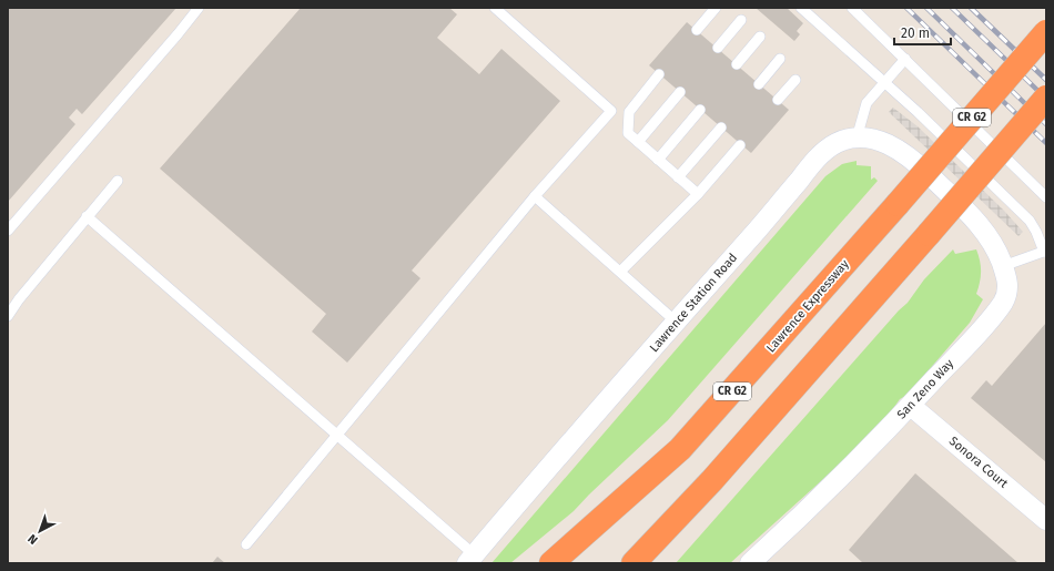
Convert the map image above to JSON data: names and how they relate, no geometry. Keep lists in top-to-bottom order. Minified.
{"streets":{"highway":["CR G2","Lawrence Expressway"],"street":["Lawrence Station Road","San Zeno Way","Sonora Court"]},"crossings":[["Lawrence Station Road","San Zeno Way"],["San Zeno Way","Sonora Court"]],"scale_bar":"20 m","north":"bottom left"}
